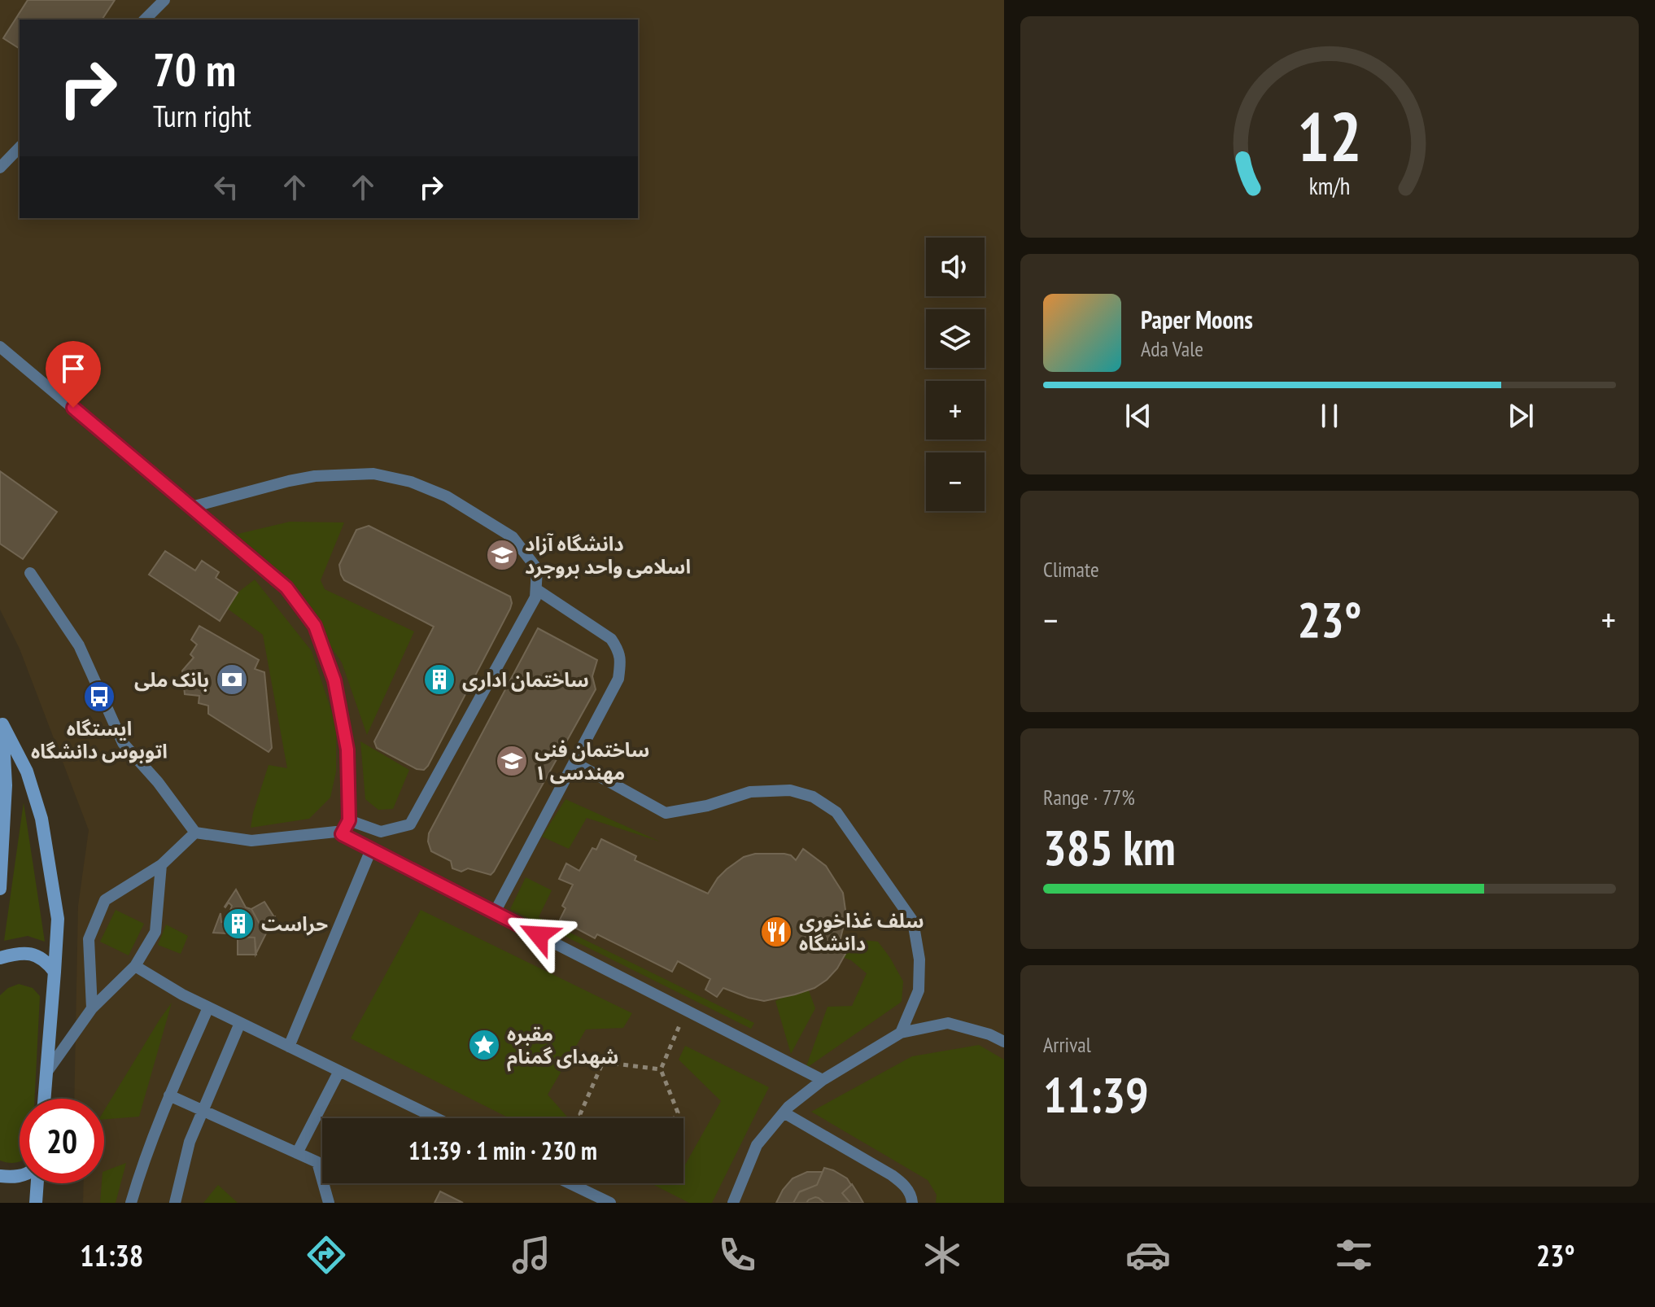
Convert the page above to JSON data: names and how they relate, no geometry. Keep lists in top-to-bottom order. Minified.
{"places":{"school or university":["دانشگاه آزاد اسلامی واحد بروجرد","ساختمان فنی مهندسی ۱"],"bank":["بانک ملی"],"building":["ساختمان اداری","حراست"],"bus stop":["ایستگاه اتوبوس دانشگاه"],"restaurant":["سلف غذاخوری دانشگاه"],"place":["مقبره شهدای گمنام"]},"page":{"turn":["70 m","Turn right"],"map_buttons":["+","−"],"song":["Paper Moons","Ada Vale"],"tile":["Climate",["Range · 77%","385 km"],["Arrival","11:39"]],"heat":["−","23°","+"],"limit":"20","trip":"11:39 · 1 min · 230 m","tabs":["11:38","23°"],"gauge":["12","km/h"]}}
